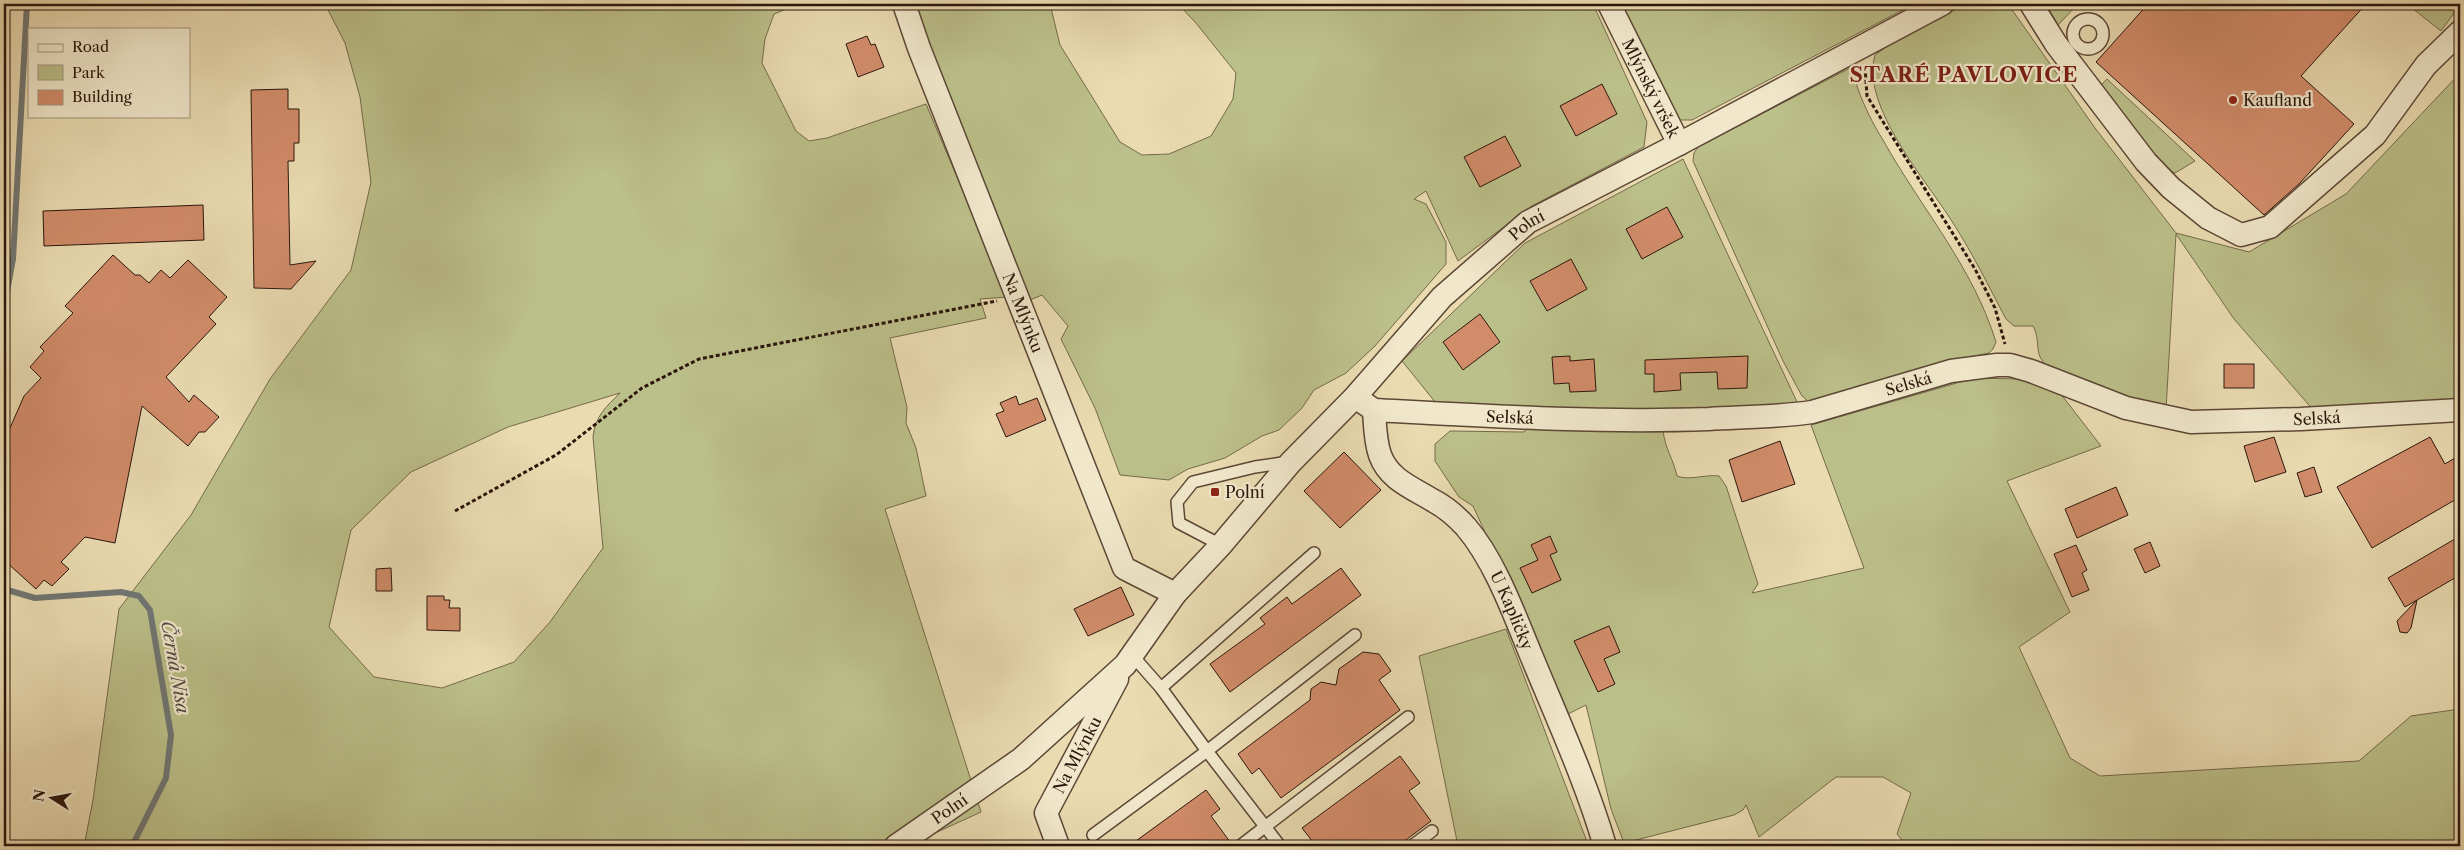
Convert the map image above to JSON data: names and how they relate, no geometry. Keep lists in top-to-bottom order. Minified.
{"streets":{"street":["Mlýnský vršek","Polní","Na Mlýnku","Selská","U Kapličky"]},"crossings":[["Mlýnský vršek","Polní"],["Polní","Na Mlýnku"],["Selská","U Kapličky"]],"districts":["STARÉ PAVLOVICE"],"water":["Černá Nisa"],"places":{"other":["Kaufland"],"transit":["Polní"]},"legend":["Road","Park","Building"],"north":"left"}
